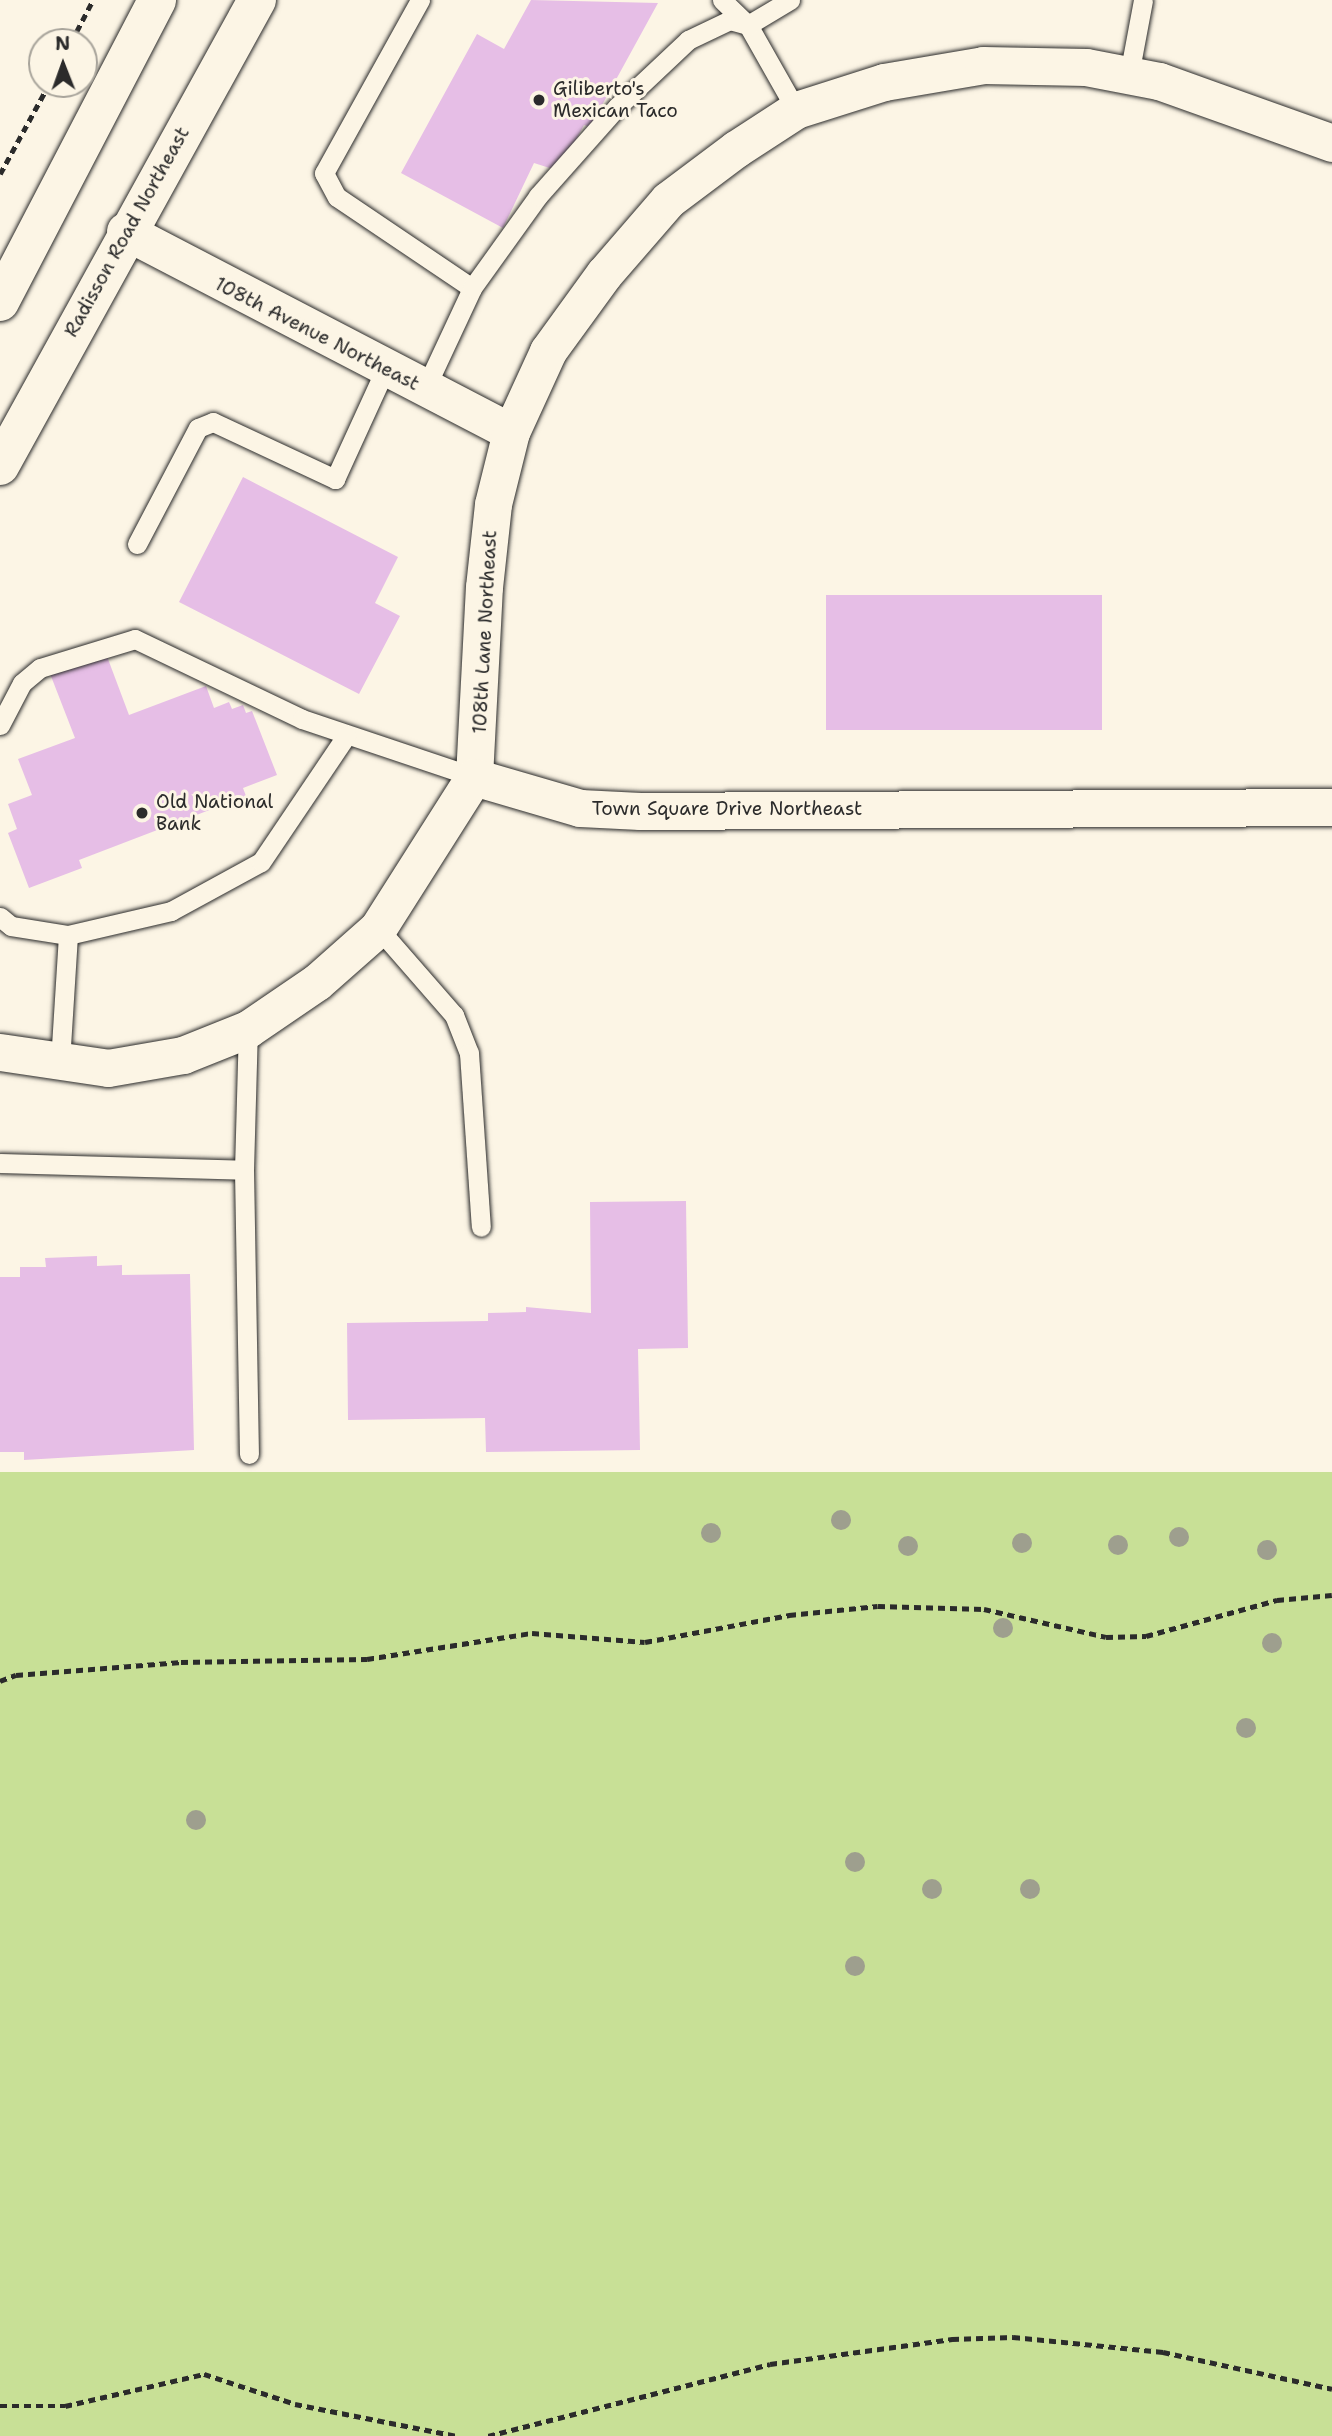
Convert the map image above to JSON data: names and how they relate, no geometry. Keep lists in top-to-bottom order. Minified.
{"streets":{"main road":["Radisson Road Northeast"],"street":["108th Avenue Northeast","108th Lane Northeast","Town Square Drive Northeast"]},"crossings":[["Radisson Road Northeast","108th Avenue Northeast"],["108th Avenue Northeast","108th Lane Northeast"],["108th Lane Northeast","Town Square Drive Northeast"]],"places":["Giliberto's Mexican Taco","Old National Bank"],"north":"top"}
